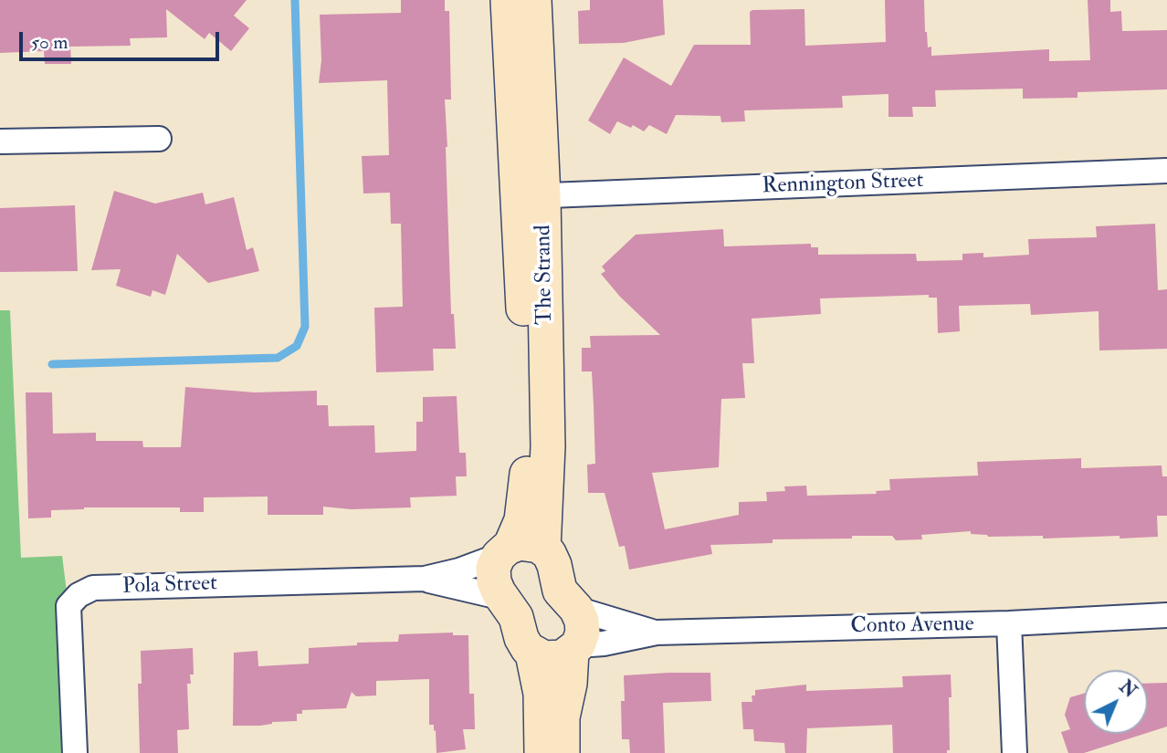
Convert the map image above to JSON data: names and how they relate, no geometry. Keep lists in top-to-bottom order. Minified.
{"streets":{"street":["Rennington Street","The Strand","Pola Street","Conto Avenue"]},"crossings":[["Rennington Street","The Strand"],["The Strand","Pola Street"]],"scale_bar":"50 m","north":"top right"}
